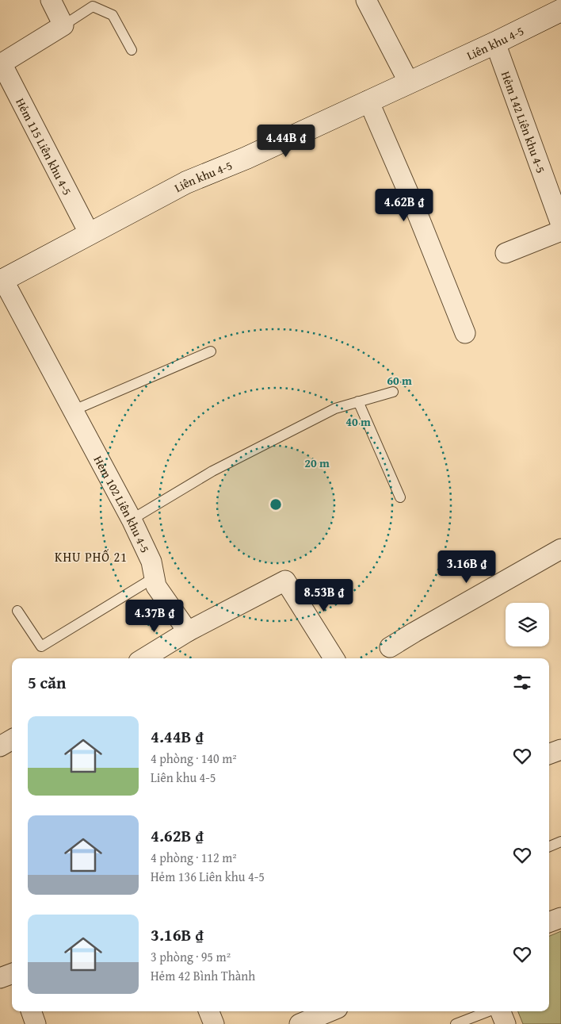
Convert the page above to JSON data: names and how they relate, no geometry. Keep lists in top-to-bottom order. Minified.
{"streets":{"street":["Liên khu 4-5","Hẻm 142 Liên khu 4-5","Hẻm 115 Liên khu 4-5","Hẻm 102 Liên khu 4-5"]},"crossings":[["Liên khu 4-5","Hẻm 142 Liên khu 4-5"],["Liên khu 4-5","Hẻm 115 Liên khu 4-5"],["Liên khu 4-5","Hẻm 102 Liên khu 4-5"]],"districts":["KHU PHỐ 21"],"page":{"price":["4.44B ₫","4.62B ₫","3.16B ₫","8.53B ₫","4.37B ₫"],"heading":"5 căn","list":[{"name":"4.44B ₫","note":"4 phòng · 140 m² · Liên khu 4-5"},{"name":"4.62B ₫","note":"4 phòng · 112 m² · Hẻm 136 Liên khu 4-5"},{"name":"3.16B ₫","note":"3 phòng · 95 m² · Hẻm 42 Bình Thành"}]},"rings":["60 m","40 m","20 m"]}
